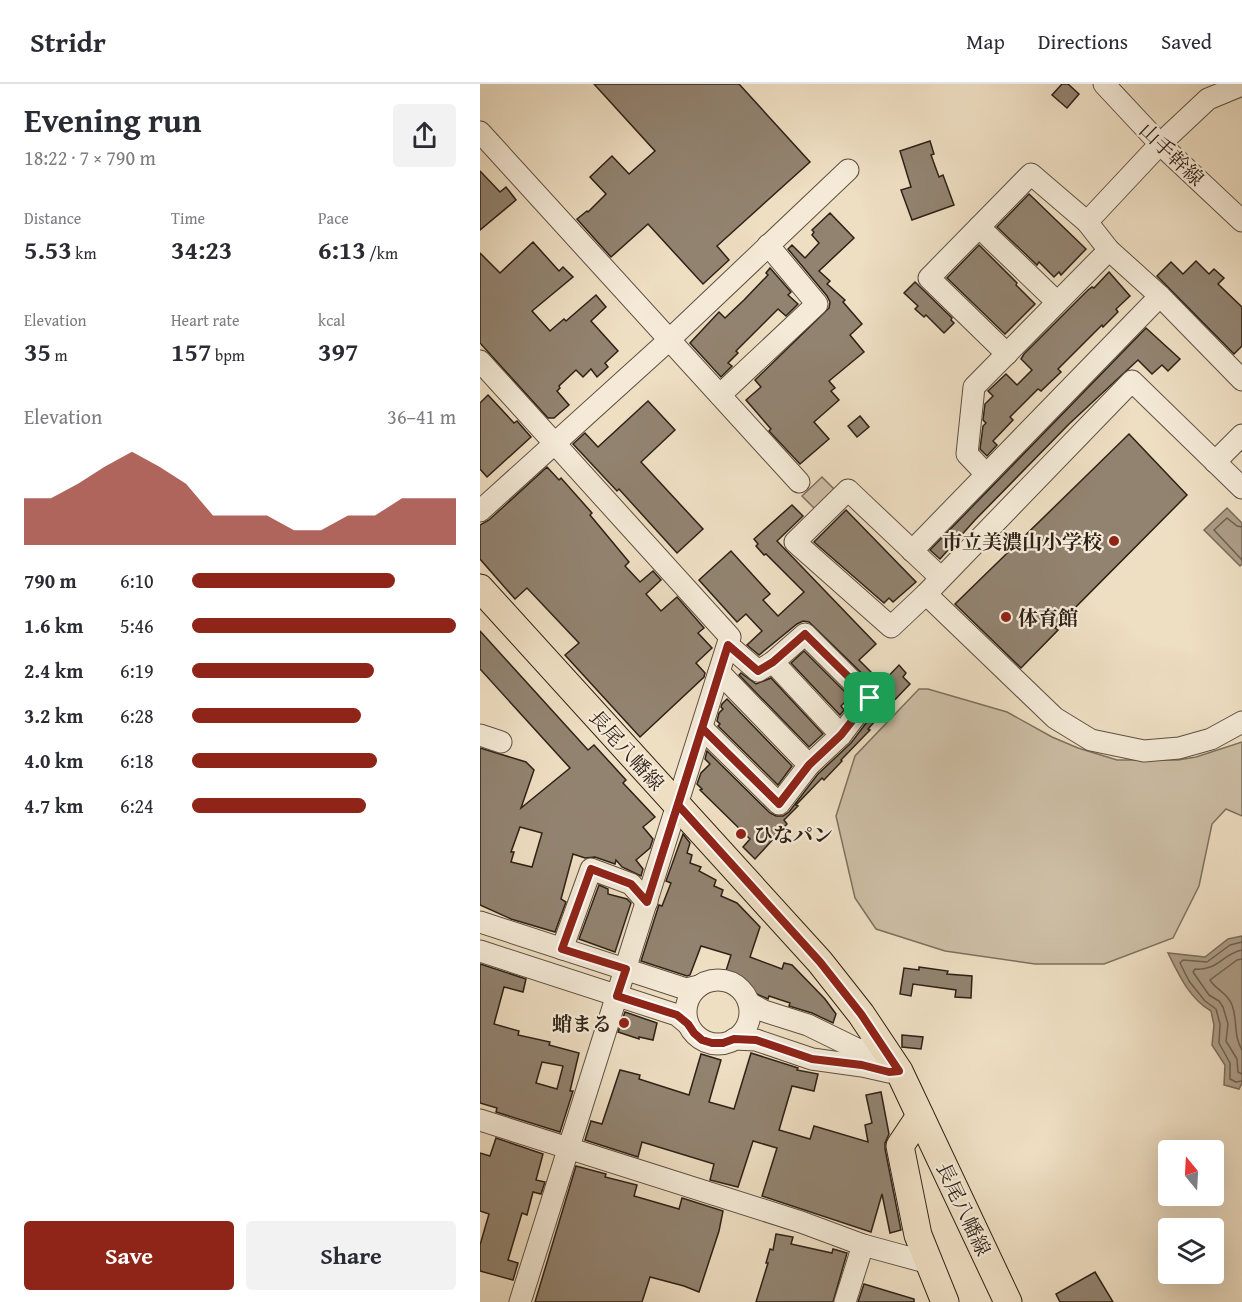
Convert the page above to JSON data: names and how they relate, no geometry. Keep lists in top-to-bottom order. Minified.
{"streets":{"main road":["長尾八幡線"],"street":["山手幹線"]},"places":["市立美濃山小学校","体育館","ひなパン","蛸まる"],"north":"top","page":{"header":"Stridr","nav":["Map","Directions","Saved"],"heading":["Evening run","18:22 · 7 × 790 m"],"stats":[["Distance","5.53 km"],["Time","34:23"],["Pace","6:13 /km"],["Elevation","35 m"],["Heart rate","157 bpm"],["kcal","397"]],"chart":["Elevation","36–41 m"],"list":[{"name":"790 m","note":"6:10"},{"name":"1.6 km","note":"5:46"},{"name":"2.4 km","note":"6:19"},{"name":"3.2 km","note":"6:28"},{"name":"4.0 km","note":"6:18"},{"name":"4.7 km","note":"6:24"}],"buttons":["Save","Share"]}}
